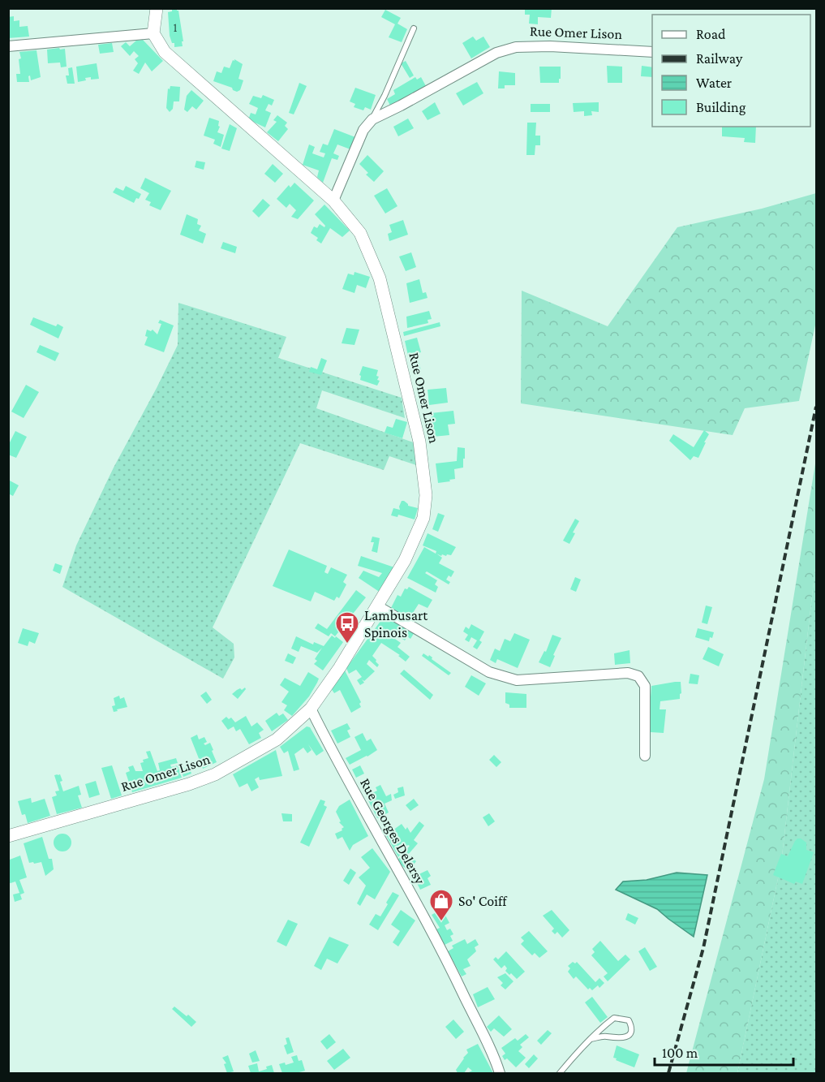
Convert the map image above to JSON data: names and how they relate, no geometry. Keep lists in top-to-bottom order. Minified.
{"streets":{"street":["Rue Omer Lison","Rue Georges Delersy"]},"crossings":[["Rue Omer Lison","Rue Georges Delersy"]],"places":{"bus stop":["Lambusart Spinois"],"shop":["So' Coiff"]},"house_numbers":["1"],"legend":["Road","Railway","Water","Building"],"scale_bar":"100 m"}
